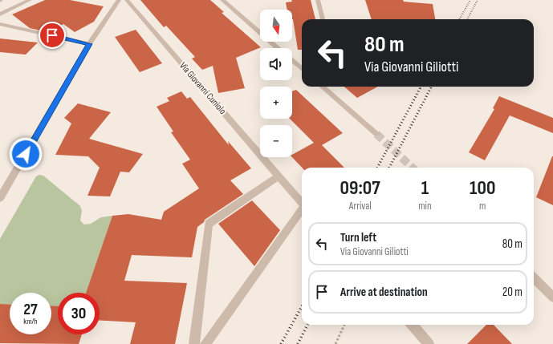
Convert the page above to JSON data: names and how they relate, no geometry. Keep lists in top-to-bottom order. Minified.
{"streets":{"street":["Via Giovanni Cuniolo"]},"north":"bottom","page":{"map_buttons":["+","−"],"turn":["80 m","Via Giovanni Giliotti"],"eta":["09:07","Arrival","1","min","100","m"],"list":[{"name":"Turn left","note":"Via Giovanni Giliotti","value":"80 m"},{"name":"Arrive at destination","value":"20 m"}],"speed":"27 km/h","limit":"30"}}
